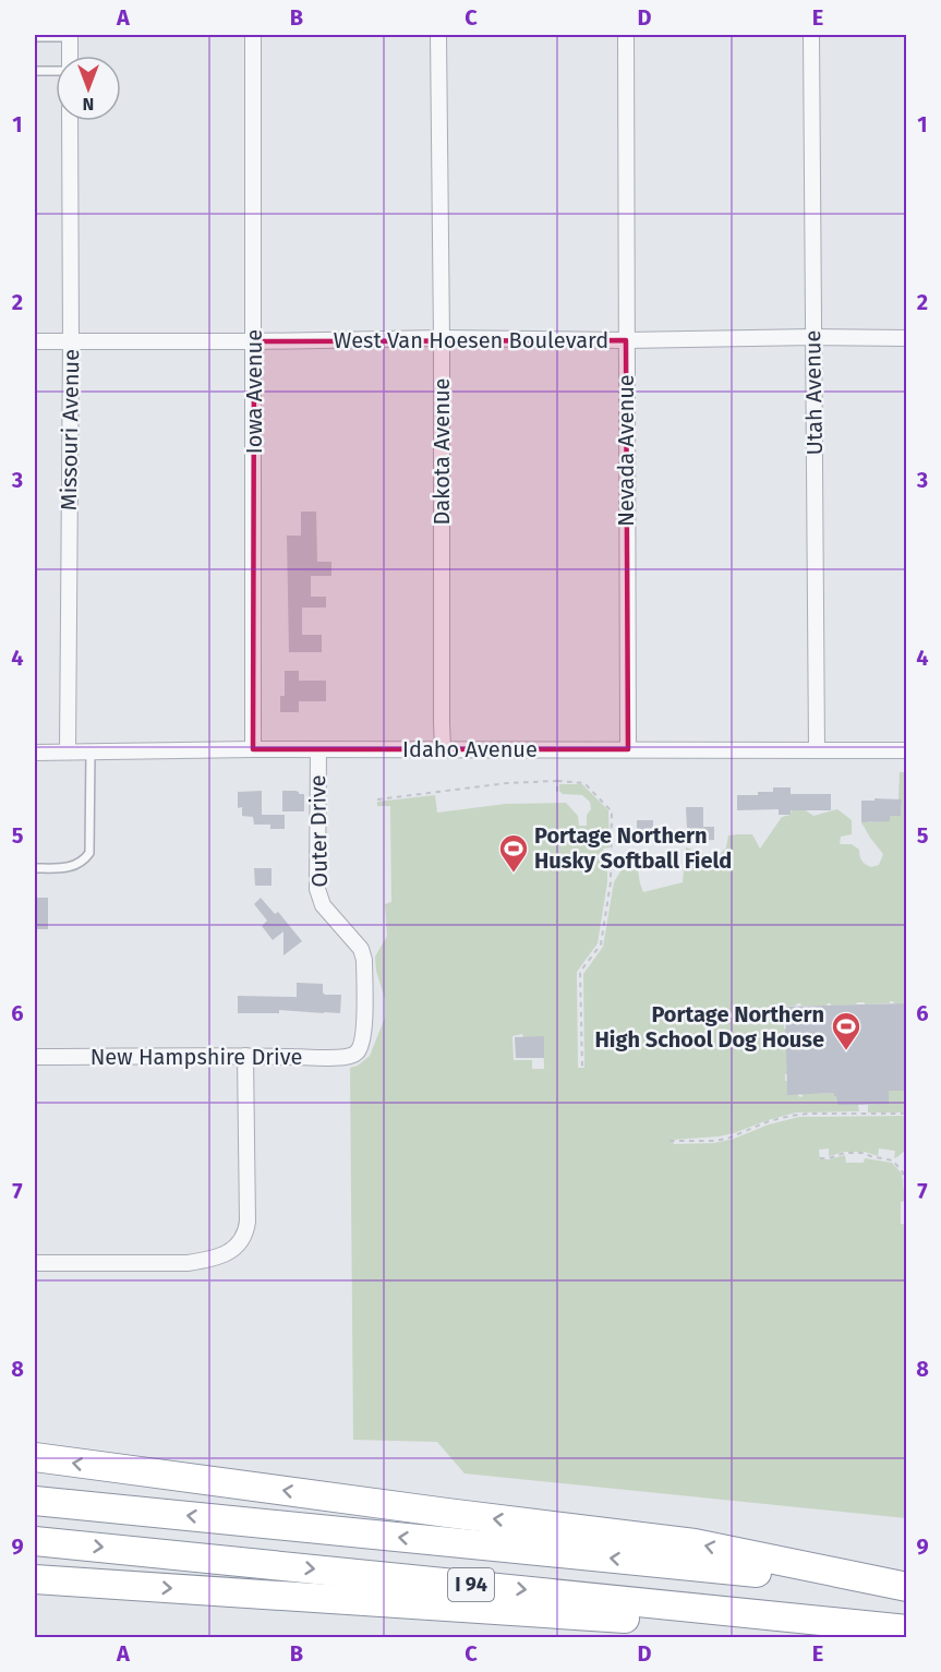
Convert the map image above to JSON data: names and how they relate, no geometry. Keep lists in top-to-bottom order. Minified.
{"streets":{"highway":["I 94"],"street":["West Van Hoesen Boulevard","Iowa Avenue","Utah Avenue","Missouri Avenue","Nevada Avenue","Dakota Avenue","Idaho Avenue","Outer Drive","New Hampshire Drive"]},"crossings":[["West Van Hoesen Boulevard","Iowa Avenue"],["West Van Hoesen Boulevard","Utah Avenue"],["West Van Hoesen Boulevard","Missouri Avenue"],["West Van Hoesen Boulevard","Nevada Avenue"],["West Van Hoesen Boulevard","Dakota Avenue"],["Iowa Avenue","Idaho Avenue"],["Utah Avenue","Idaho Avenue"],["Missouri Avenue","Idaho Avenue"],["Nevada Avenue","Idaho Avenue"],["Dakota Avenue","Idaho Avenue"],["Idaho Avenue","Outer Drive"],["Outer Drive","New Hampshire Drive"]],"places":{"sports":["Portage Northern Husky Softball Field","Portage Northern High School Dog House"]},"north":"bottom","grid":{"columns":["A","B","C","D","E"],"rows":["1","2","3","4","5","6","7","8","9"]}}
